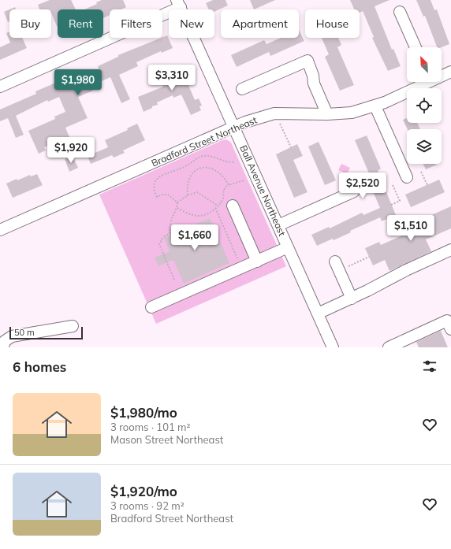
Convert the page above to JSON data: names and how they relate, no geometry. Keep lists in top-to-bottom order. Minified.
{"streets":{"street":["Bradford Street Northeast","Ball Avenue Northeast"]},"crossings":[["Bradford Street Northeast","Ball Avenue Northeast"]],"scale_bar":"50 m","north":"top left","page":{"chip":["Buy","Rent","Filters","New","Apartment","House"],"price":["$3,310","$1,980","$1,920","$2,520","$1,510","$1,660"],"scale":"50 m","heading":"6 homes","list":[{"name":"$1,980/mo","note":"3 rooms · 101 m² · Mason Street Northeast"},{"name":"$1,920/mo","note":"3 rooms · 92 m² · Bradford Street Northeast"}]}}
